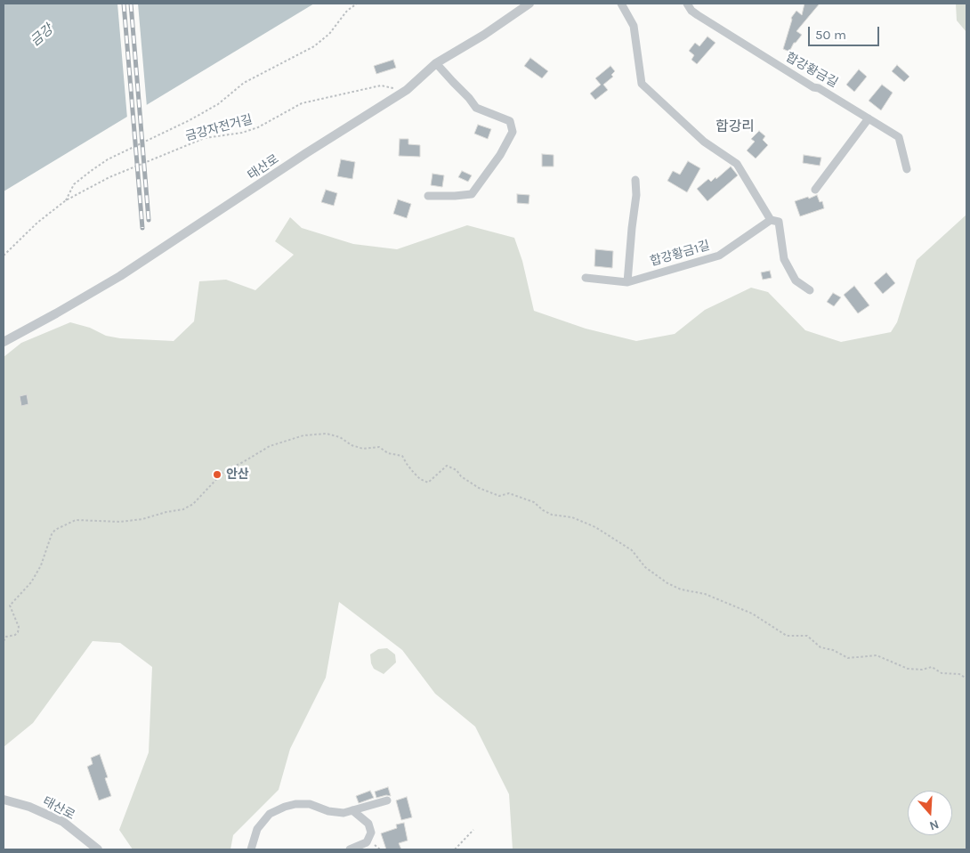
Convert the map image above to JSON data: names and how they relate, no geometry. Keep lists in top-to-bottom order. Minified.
{"streets":{"street":["합강황금길","태산로","합강황금1길"],"path":["금강자전거길"]},"crossings":[["금강자전거길","태산로"]],"districts":["합강리"],"water":["금강"],"places":["안산"],"scale_bar":"50 m","north":"bottom"}
